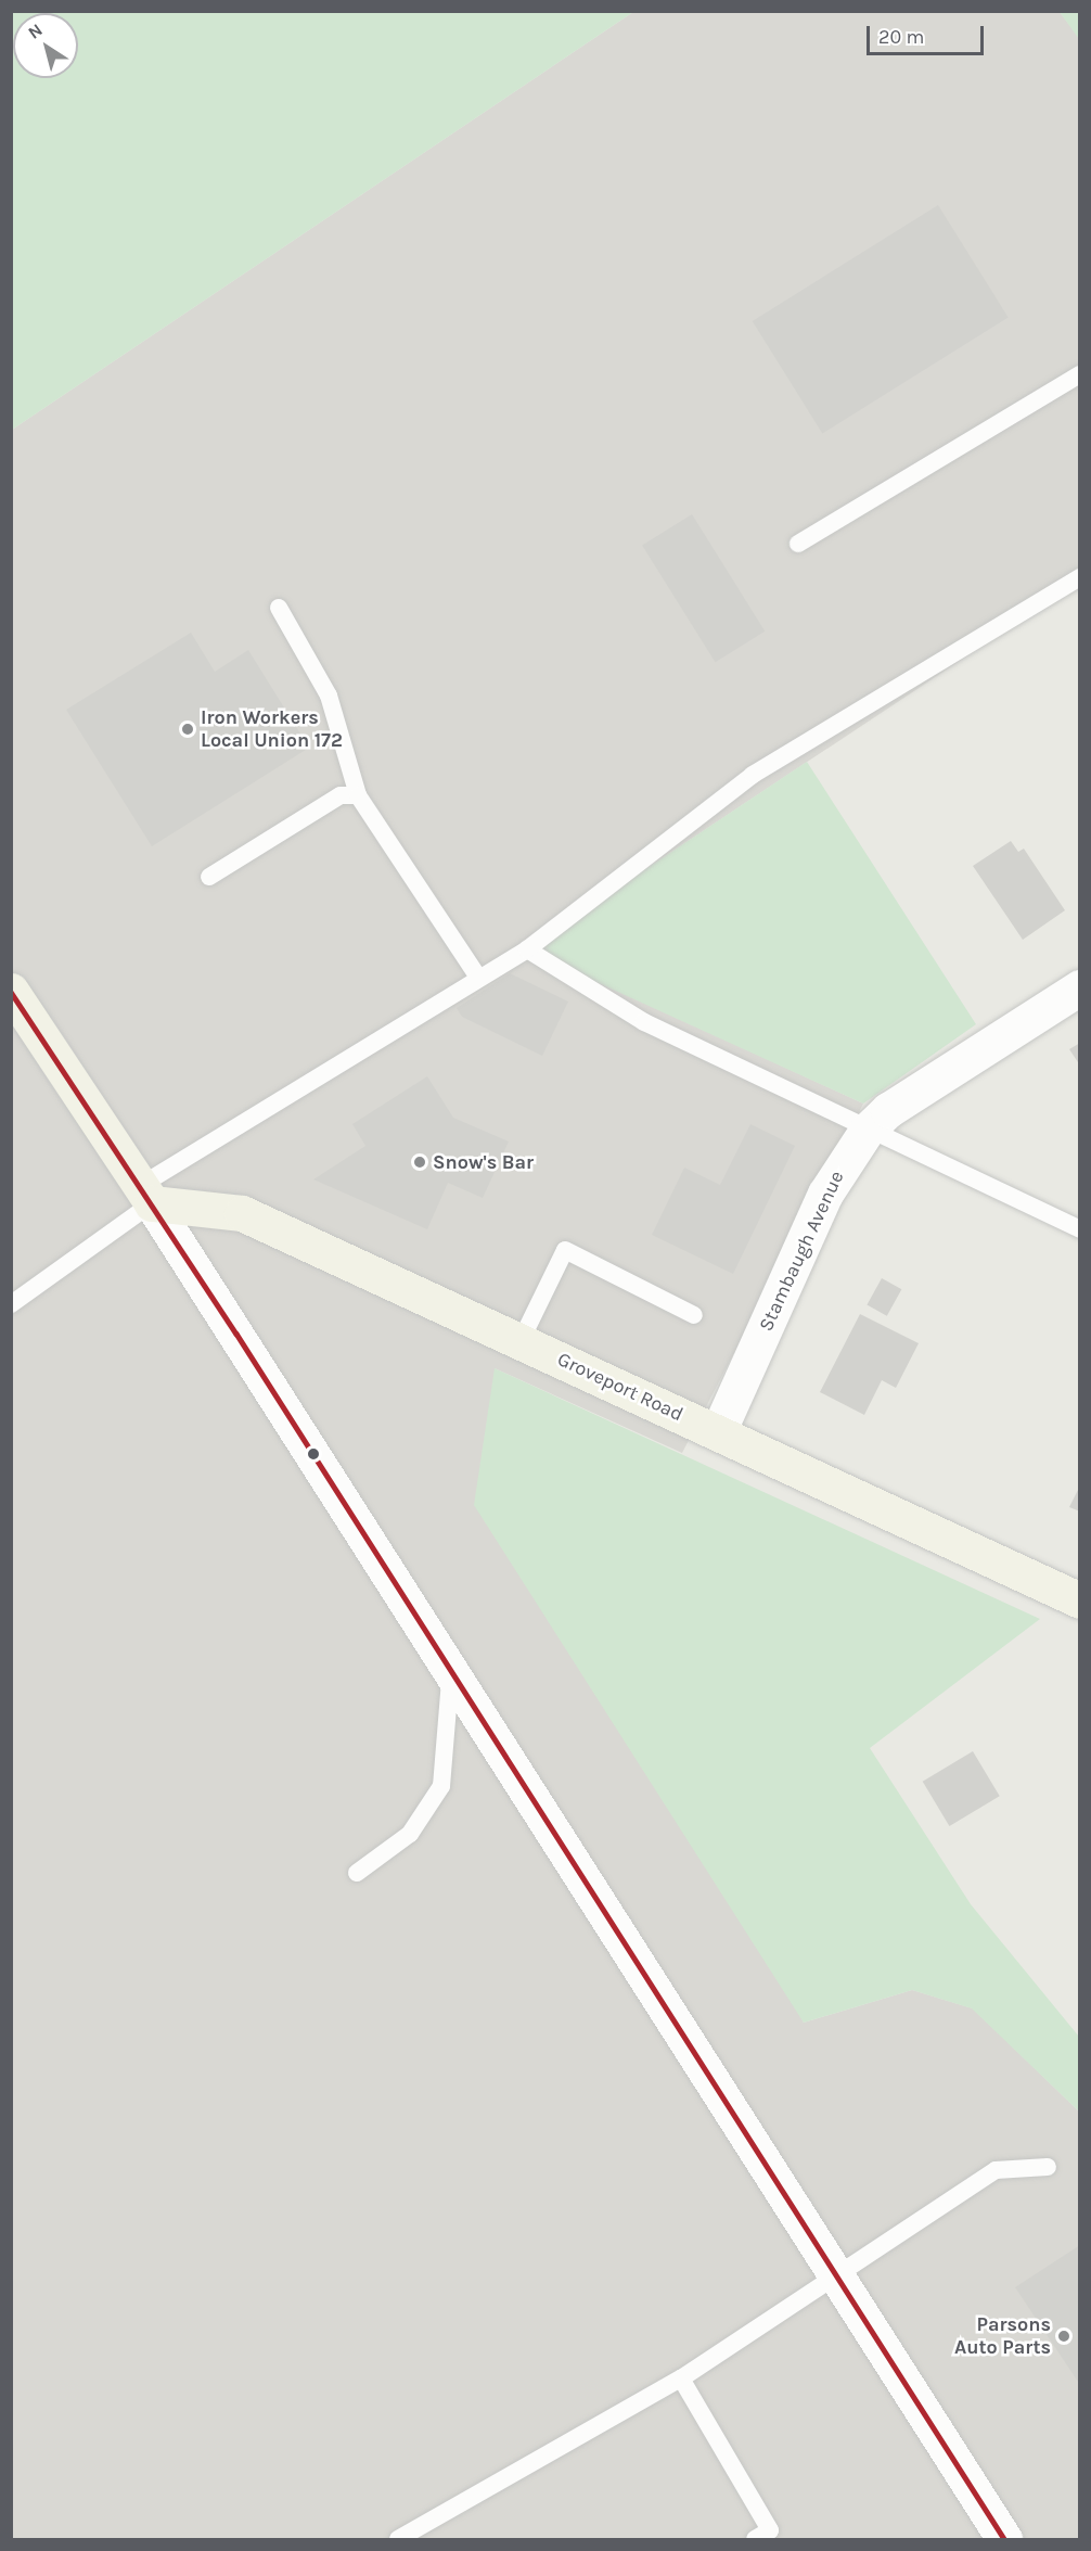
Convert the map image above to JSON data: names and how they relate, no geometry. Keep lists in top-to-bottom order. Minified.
{"streets":{"main road":["Groveport Road"],"street":["Stambaugh Avenue"]},"crossings":[["Stambaugh Avenue","Groveport Road"]],"places":["Iron Workers Local Union 172","Snow's Bar","Parsons Auto Parts"],"scale_bar":"20 m","north":"top left"}
